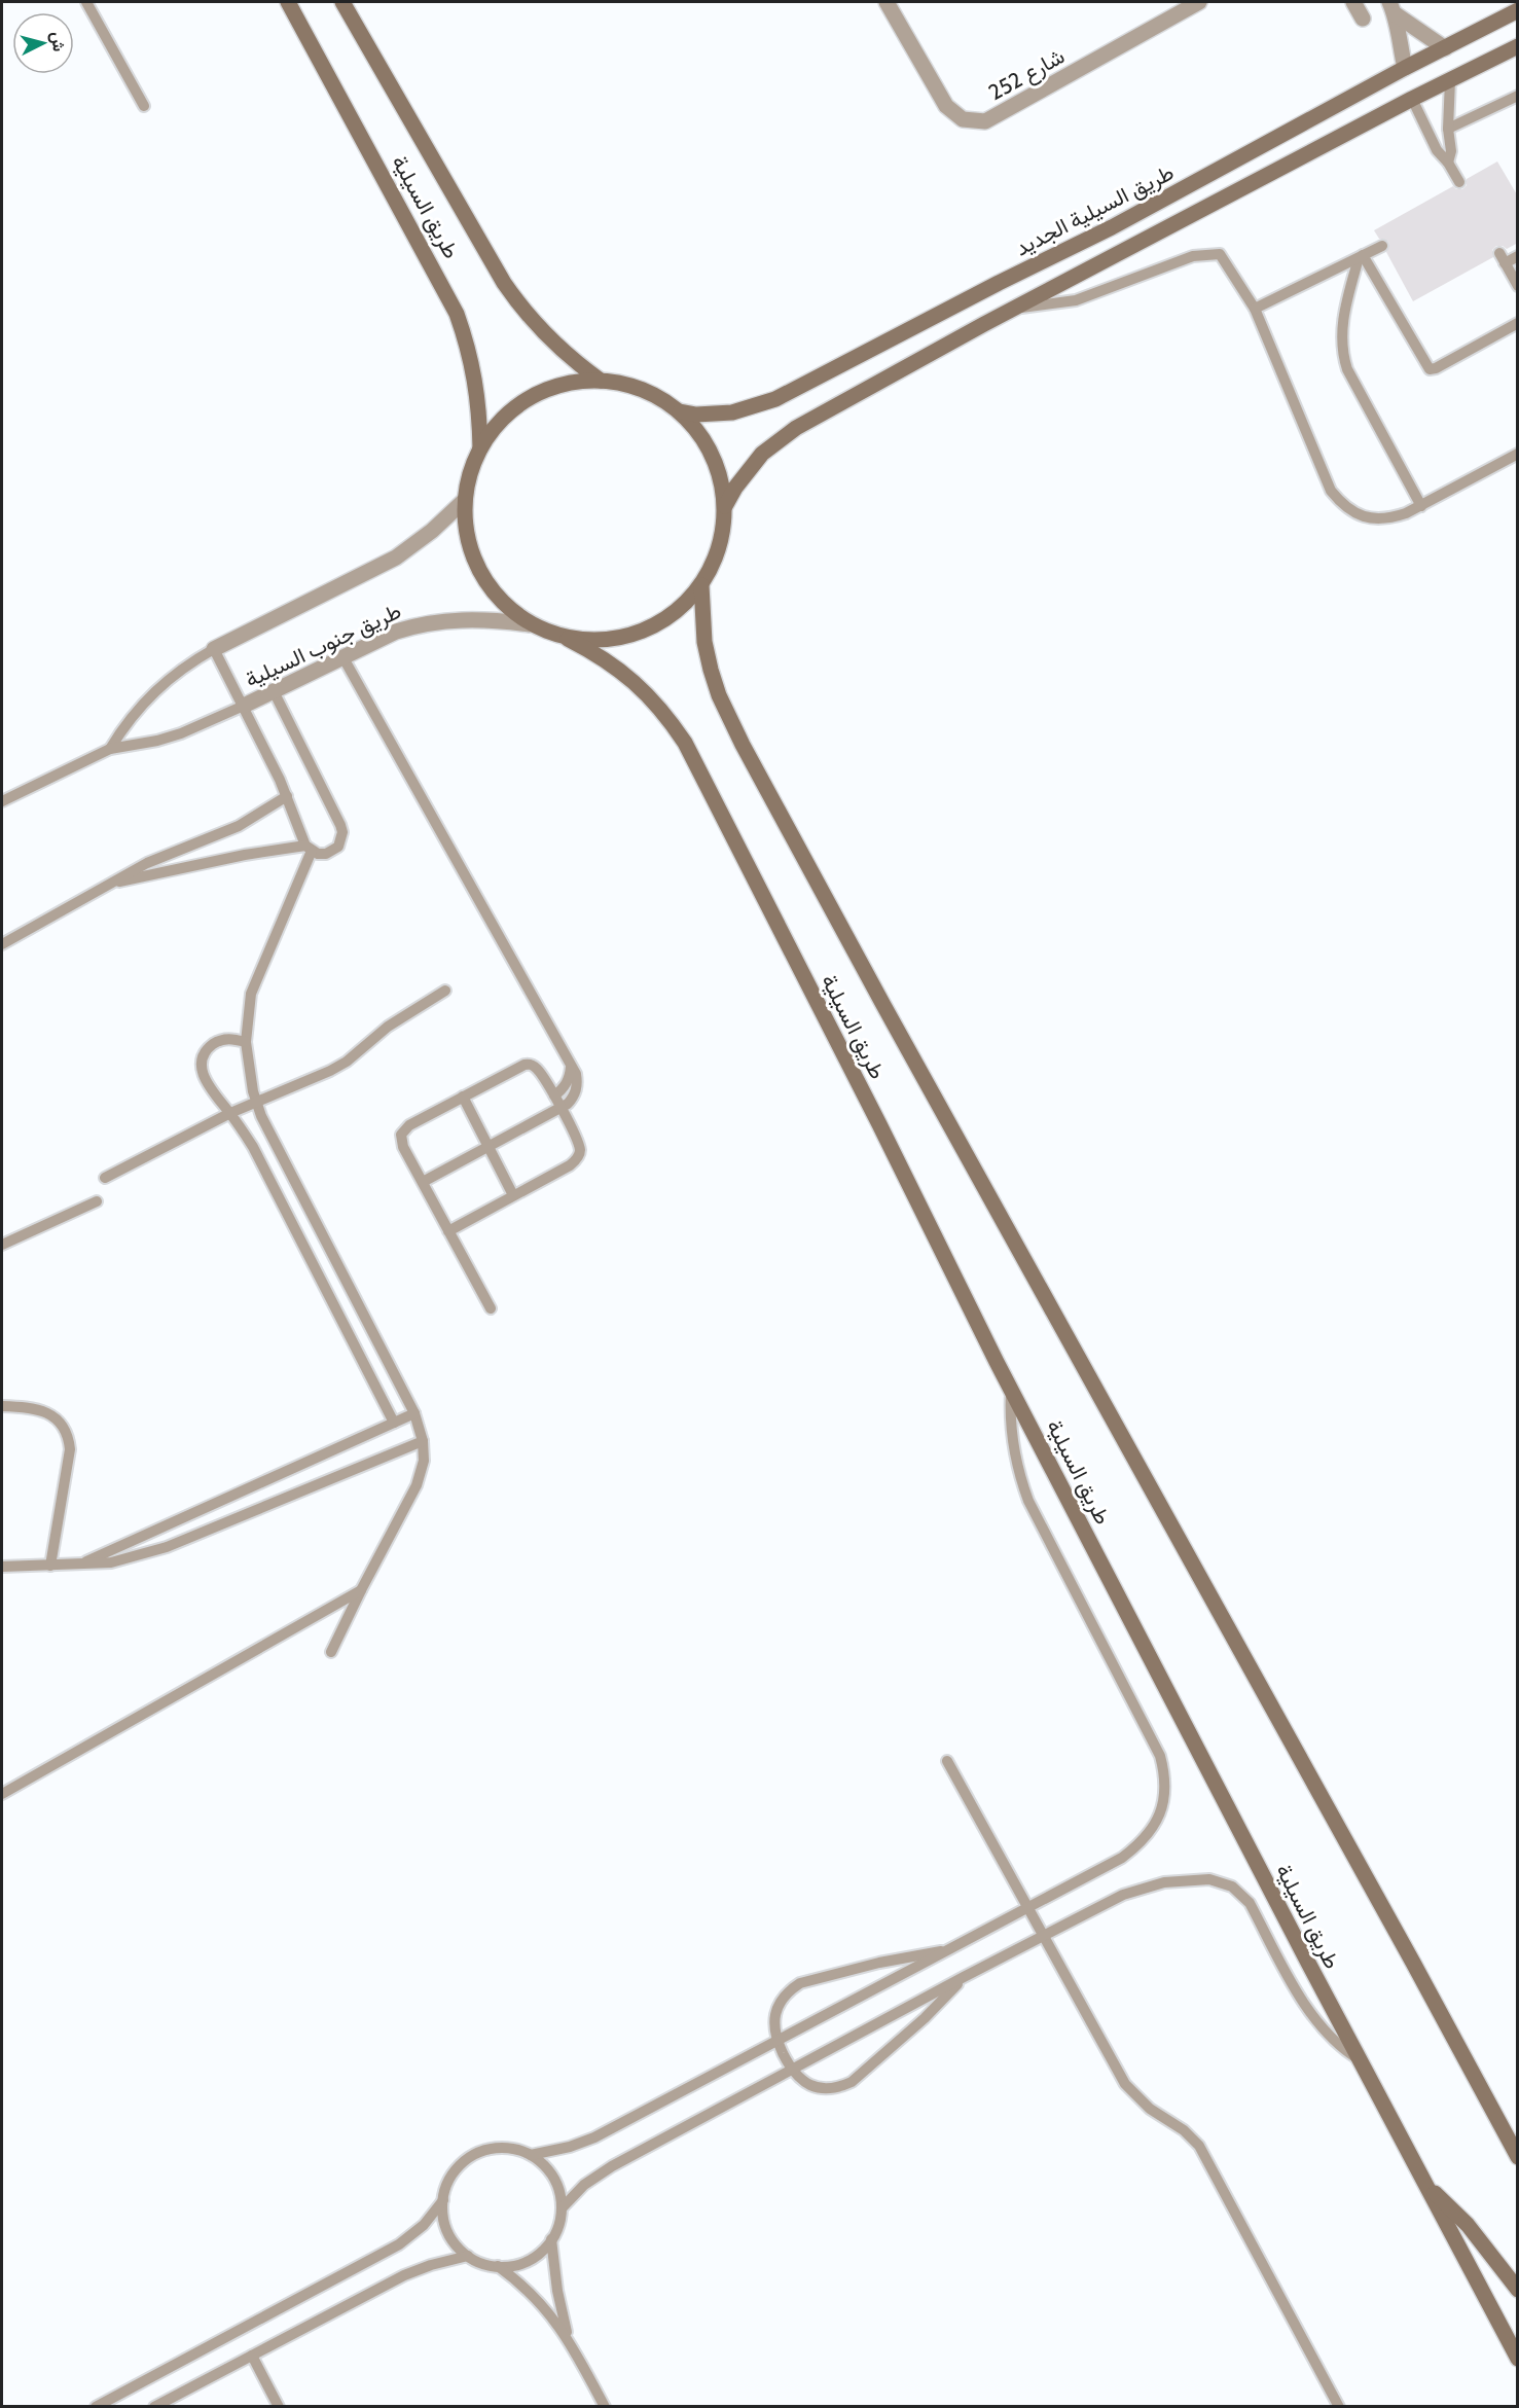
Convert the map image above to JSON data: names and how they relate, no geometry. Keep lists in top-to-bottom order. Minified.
{"streets":{"main road":["طريق السيلية","طريق السيلية الجديد"],"street":["شارع 252","طريق جنوب السيلية"]},"north":"right"}
